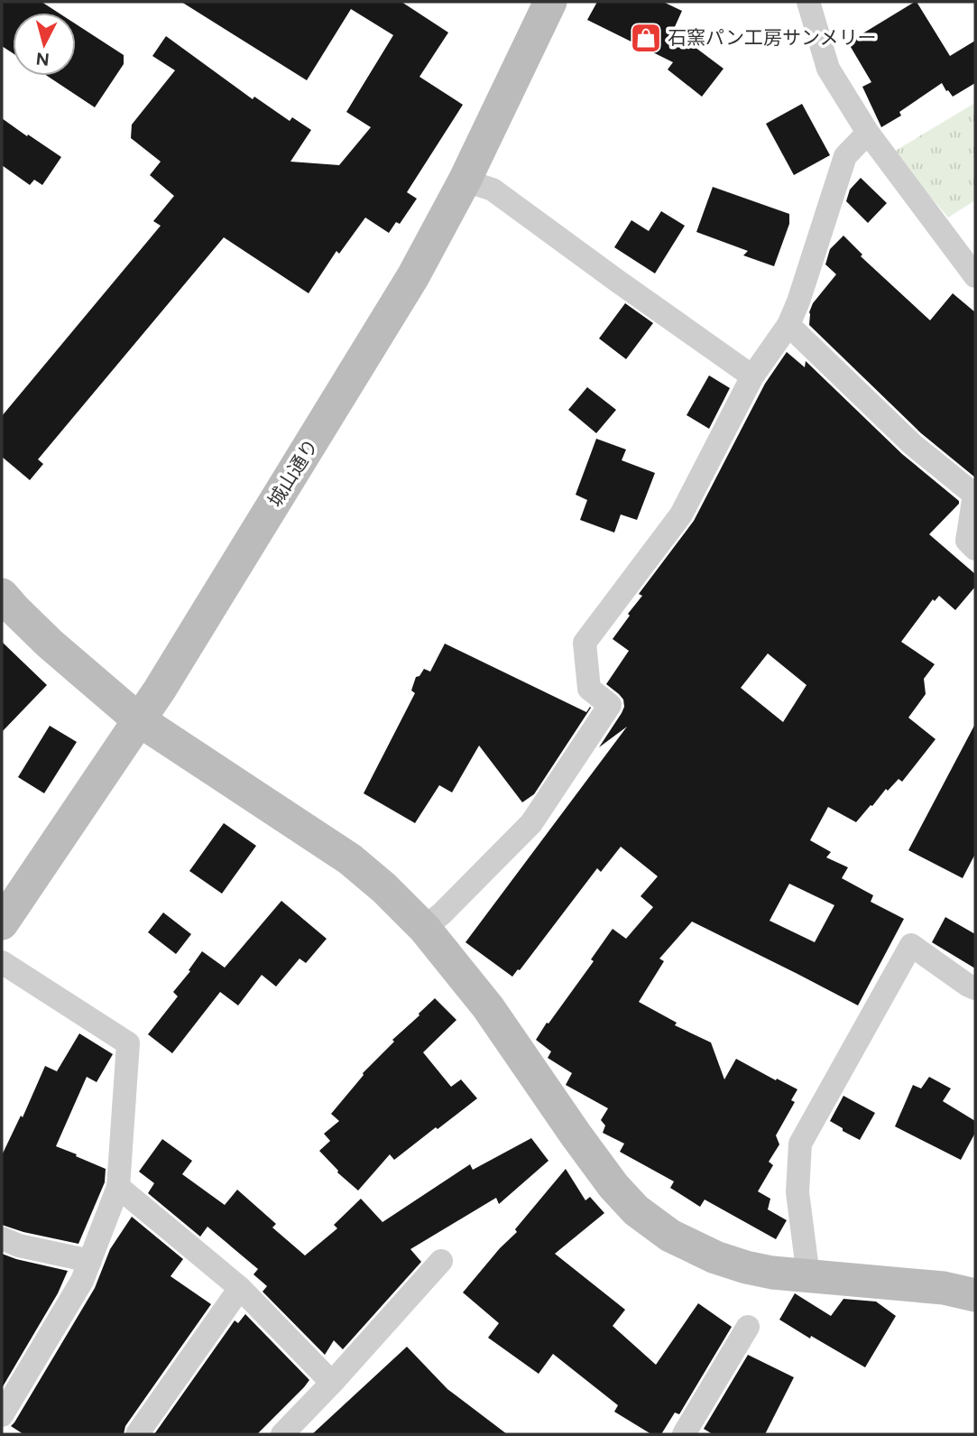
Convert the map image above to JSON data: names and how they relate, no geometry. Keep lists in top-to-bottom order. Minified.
{"streets":{"street":["城山通り"]},"places":{"shop":["石窯パン工房サンメリー"]},"north":"bottom"}
